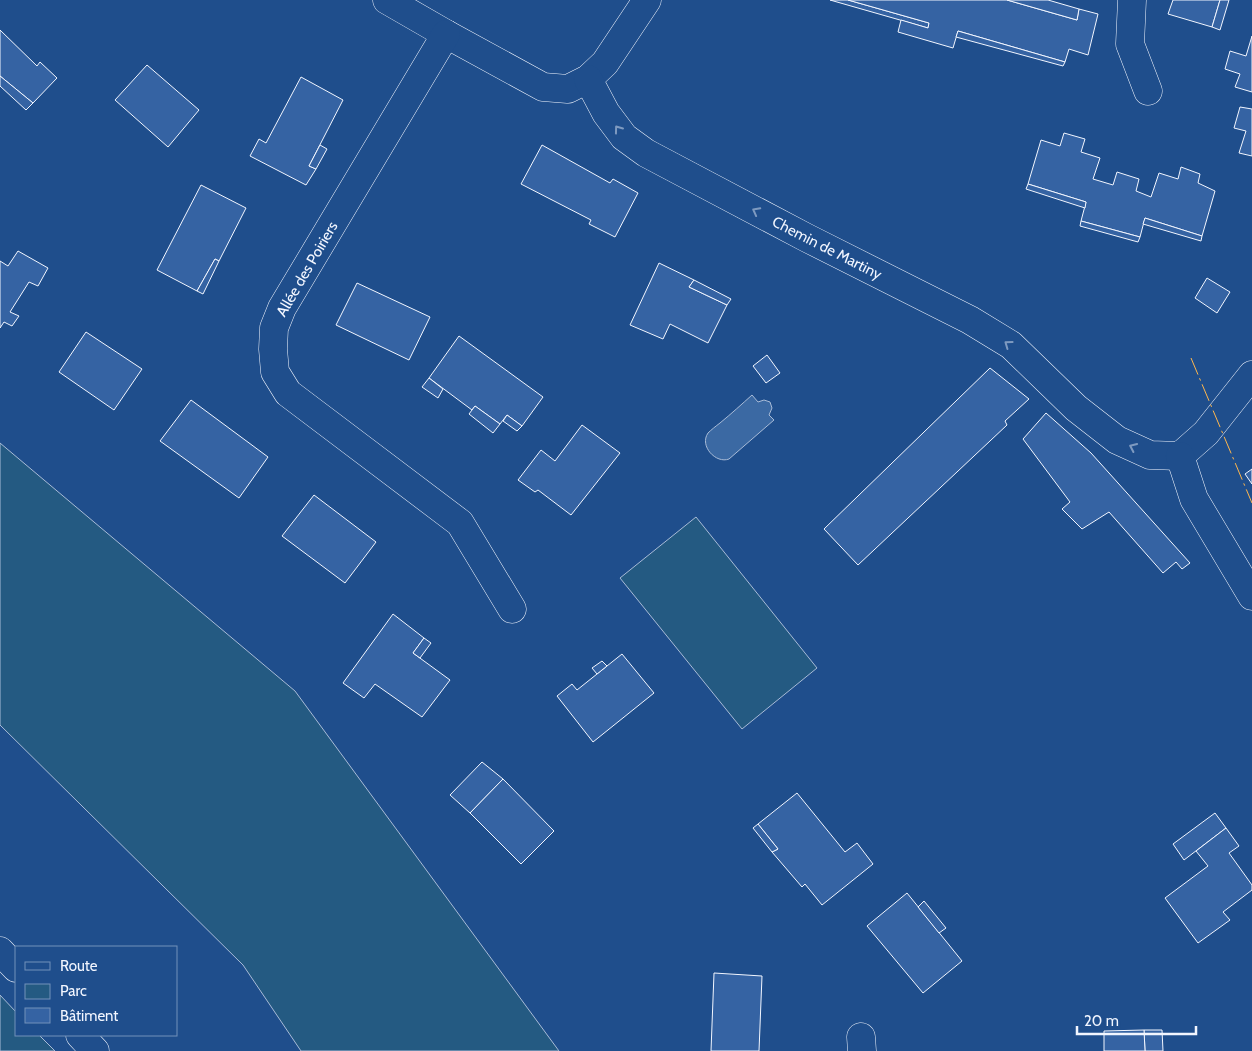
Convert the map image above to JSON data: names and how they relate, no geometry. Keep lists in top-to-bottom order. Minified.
{"streets":{"street":["Chemin de Martiny","Allée des Poiriers"]},"one_way":["Chemin de Martiny"],"legend":["Route","Parc","Bâtiment"],"scale_bar":"20 m"}
